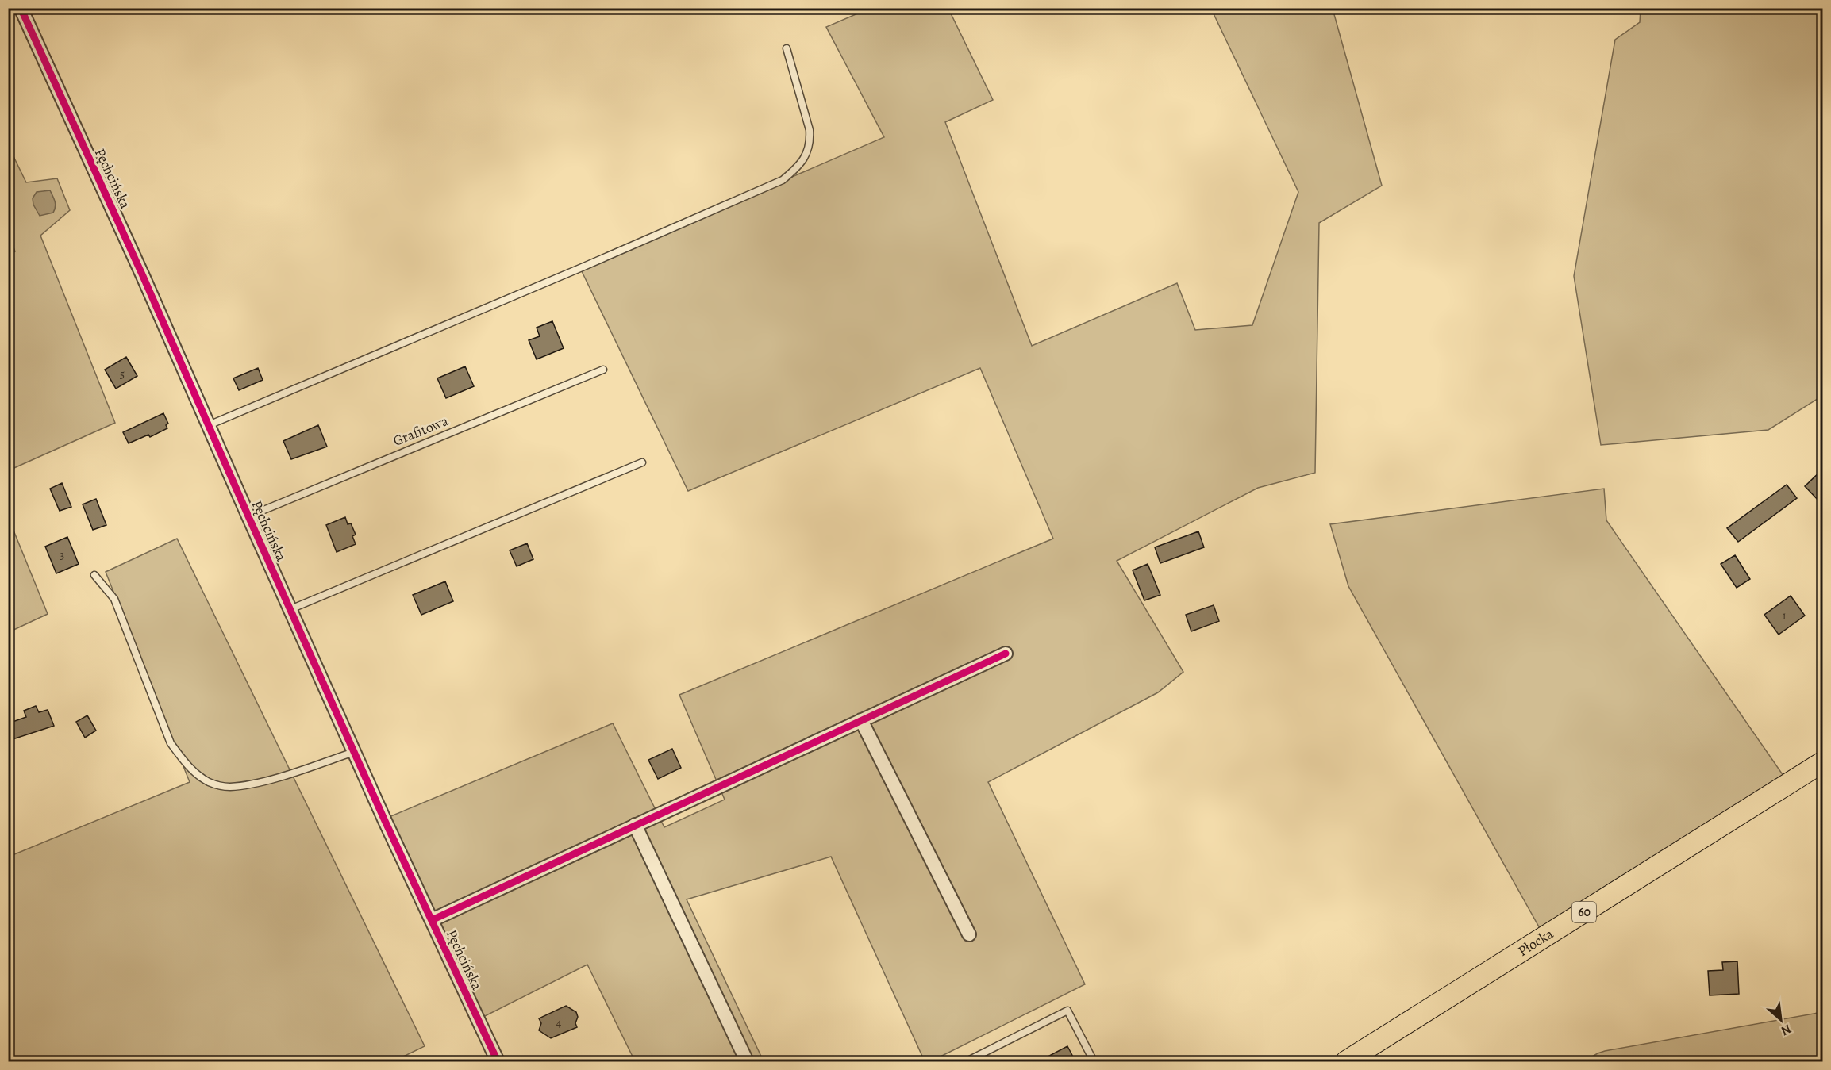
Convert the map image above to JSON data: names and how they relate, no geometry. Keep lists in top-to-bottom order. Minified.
{"streets":{"main road":["60","Płocka"],"street":["Pęchcińska"],"lane":["Grafitowa"]},"crossings":[["Pęchcińska","Grafitowa"]],"house_numbers":["5","3","1","4"],"north":"bottom right"}
